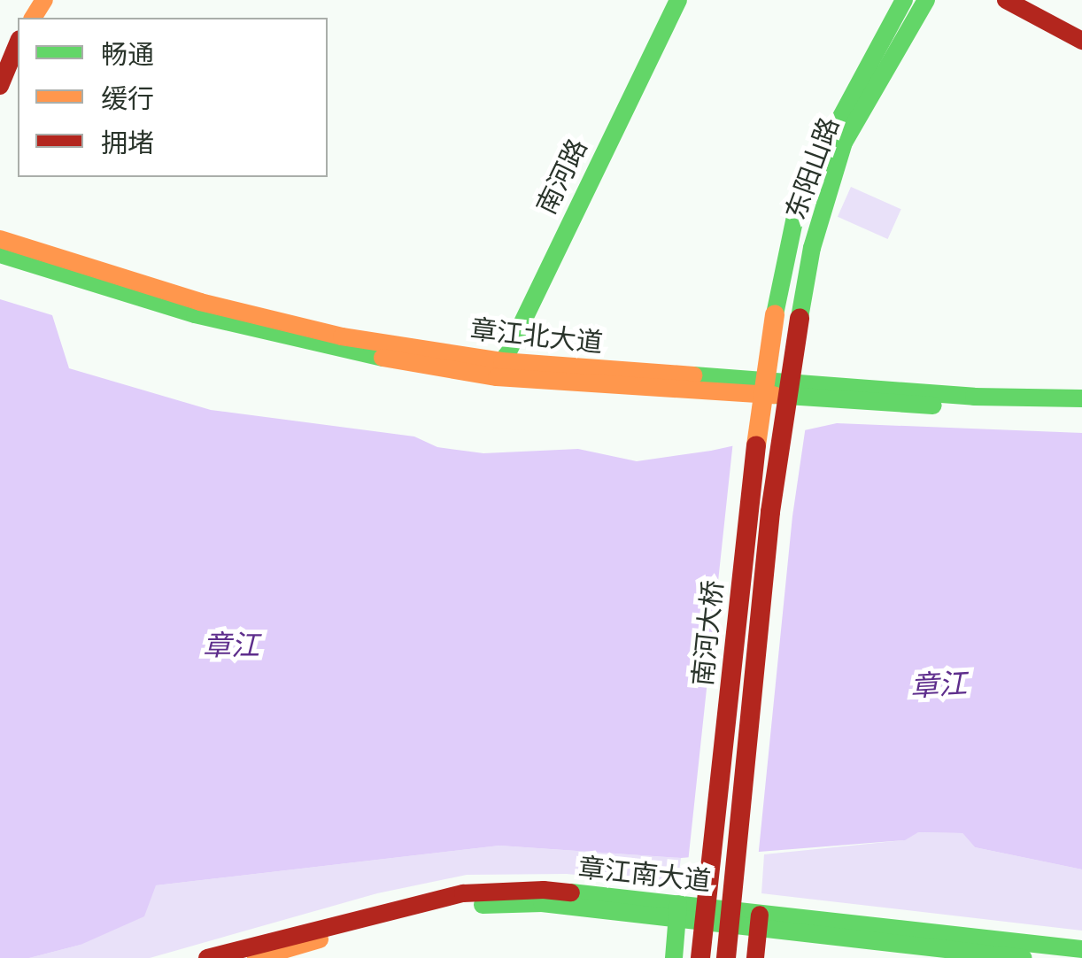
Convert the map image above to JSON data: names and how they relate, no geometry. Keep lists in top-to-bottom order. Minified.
{"streets":{"main road":["东阳山路","南河路","章江北大道","南河大桥","章江南大道"]},"crossings":[["东阳山路","南河大桥"],["南河路","章江北大道"]],"water":["章江"],"legend":["畅通","缓行","拥堵"]}
